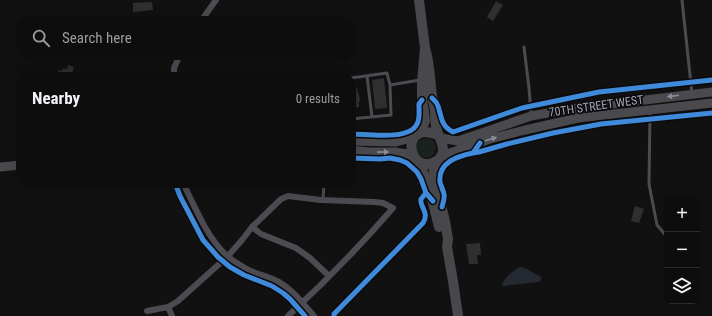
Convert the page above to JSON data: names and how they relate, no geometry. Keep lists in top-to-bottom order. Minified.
{"streets":{"main road":["70TH STREET WEST"]},"page":{"search":"Search here","heading":["Nearby","0 results"],"map_buttons":["+","−"]}}
